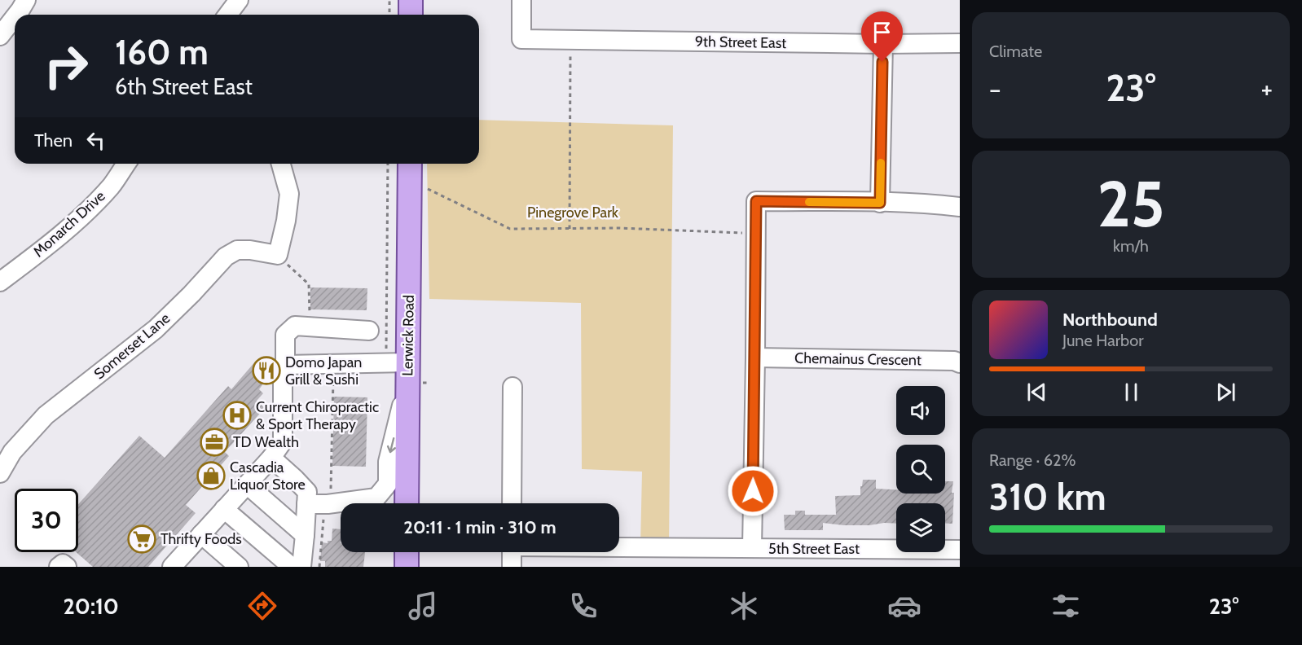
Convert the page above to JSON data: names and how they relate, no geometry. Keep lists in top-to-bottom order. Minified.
{"streets":{"main road":["Lerwick Road"],"street":["9th Street East","Monarch Drive","Somerset Lane","Chemainus Crescent","5th Street East"]},"parks":["Pinegrove Park"],"places":{"restaurant":["Domo Japan Grill & Sushi"],"hospital":["Current Chiropractic & Sport Therapy"],"office":["TD Wealth"],"shop":["Cascadia Liquor Store"],"supermarket":["Thrifty Foods"]},"page":{"tile":["Climate",["25","km/h"],["Range · 62%","310 km"]],"turn":["160 m","6th Street East"],"heat":["−","23°","+"],"then":"Then","song":["Northbound","June Harbor"],"limit":"30","trip":"20:11 · 1 min · 310 m","tabs":["20:10","23°"]}}
